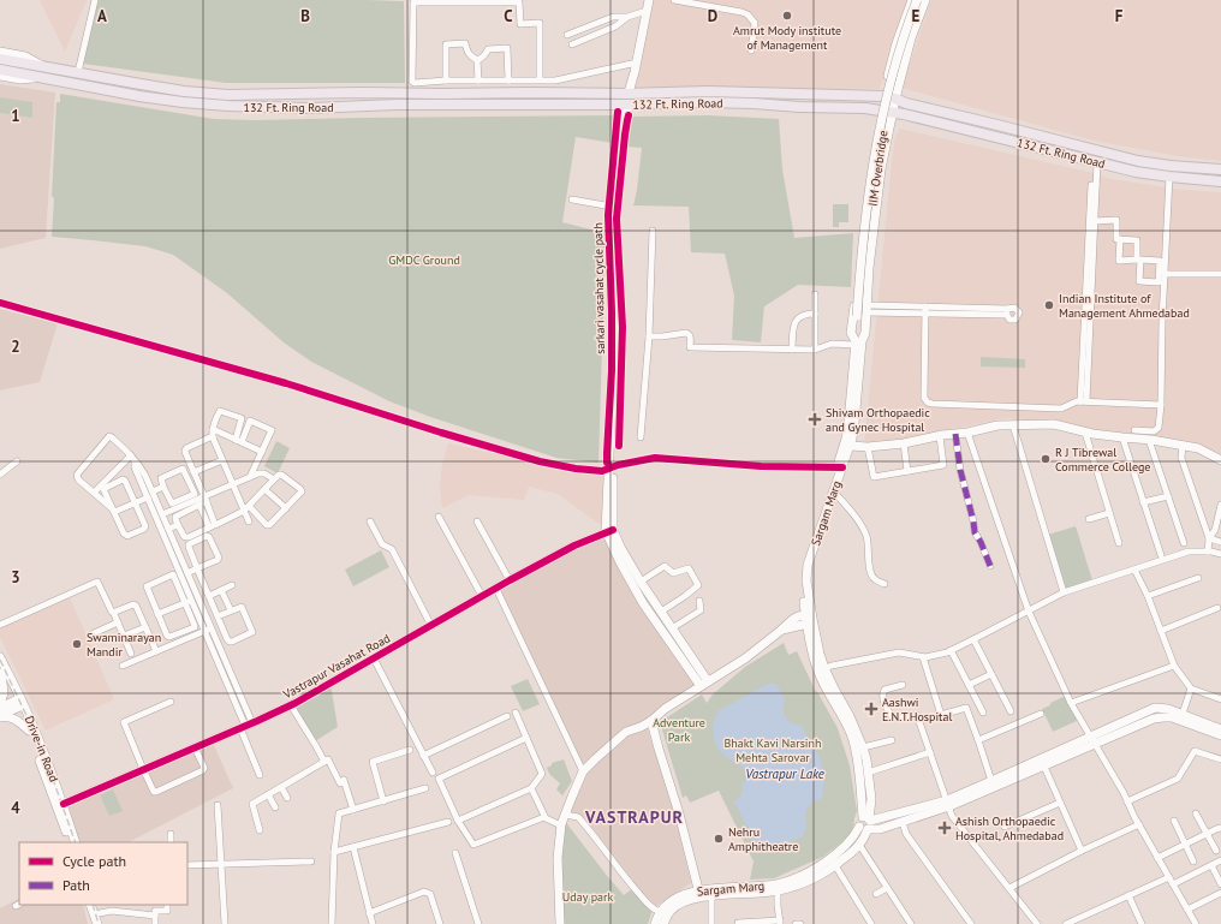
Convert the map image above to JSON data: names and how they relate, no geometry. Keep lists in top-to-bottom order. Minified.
{"streets":{"main road":["132 Ft. Ring Road"],"street":["IIM Overbridge","Sargam Marg","Vastrapur Vasahat Road","Drive-in Road"],"cycle path":["sarkari vasahat cycle path"]},"crossings":[["132 Ft. Ring Road","Sargam Marg"],["IIM Overbridge","Sargam Marg"],["Vastrapur Vasahat Road","Drive-in Road"]],"districts":["VASTRAPUR"],"water":["Vastrapur Lake"],"parks":["GMDC Ground","Adventure Park","Bhakt Kavi Narsinh Mehta Sarovar","Uday park"],"places":{"other":["Amrut Mody institute of Management","Indian Institute of Management Ahmedabad","R J Tibrewal Commerce College","Swaminarayan Mandir","Nehru Amphitheatre"],"health":["Shivam Orthopaedic and Gynec Hospital","Aashwi E.N.T.Hospital","Ashish Orthopaedic Hospital, Ahmedabad"]},"legend":["Cycle path","Path"],"grid":{"columns":["A","B","C","D","E","F"],"rows":["1","2","3","4"]}}
